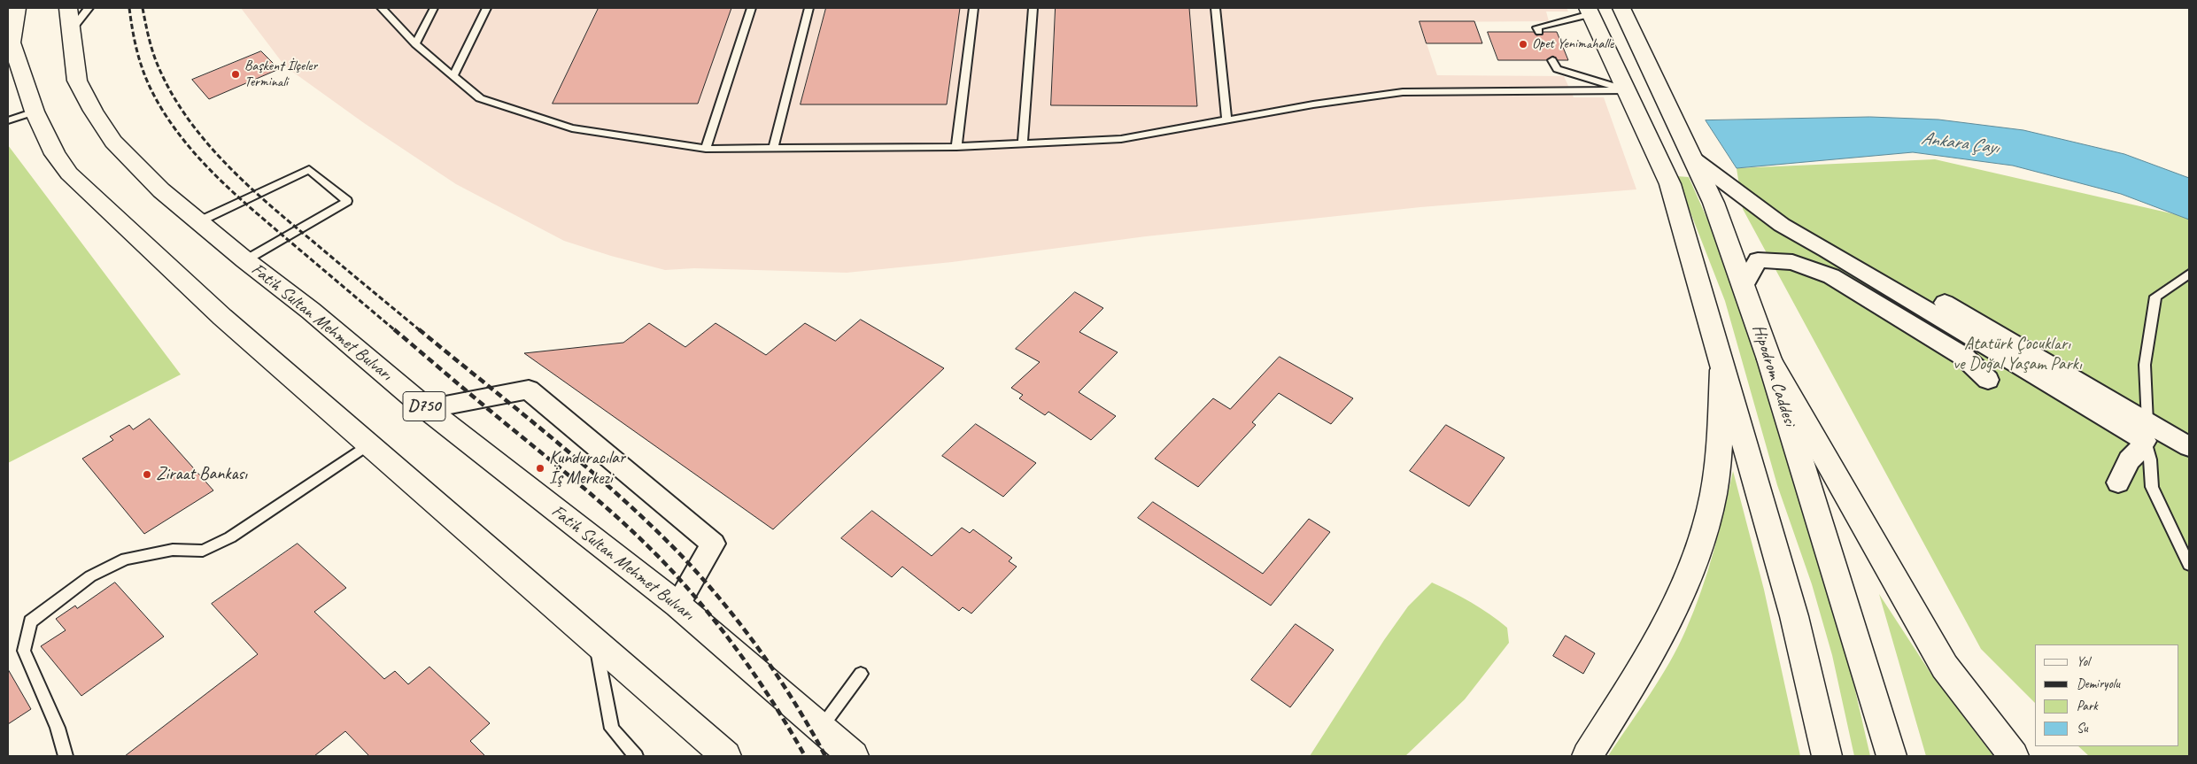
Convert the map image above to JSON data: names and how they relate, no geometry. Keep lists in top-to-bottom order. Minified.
{"streets":{"main road":["Fatih Sultan Mehmet Bulvarı","Hipodrom Caddesi","D750"]},"water":["Ankara Çayı"],"parks":["Atatürk Çocukları ve Doğal Yaşam Parkı"],"places":["Opet Yenimahalle","Başkent İlçeler Terminali","Kunduracılar İş Merkezi","Ziraat Bankası"],"legend":["Yol","Demiryolu","Park","Su"]}
